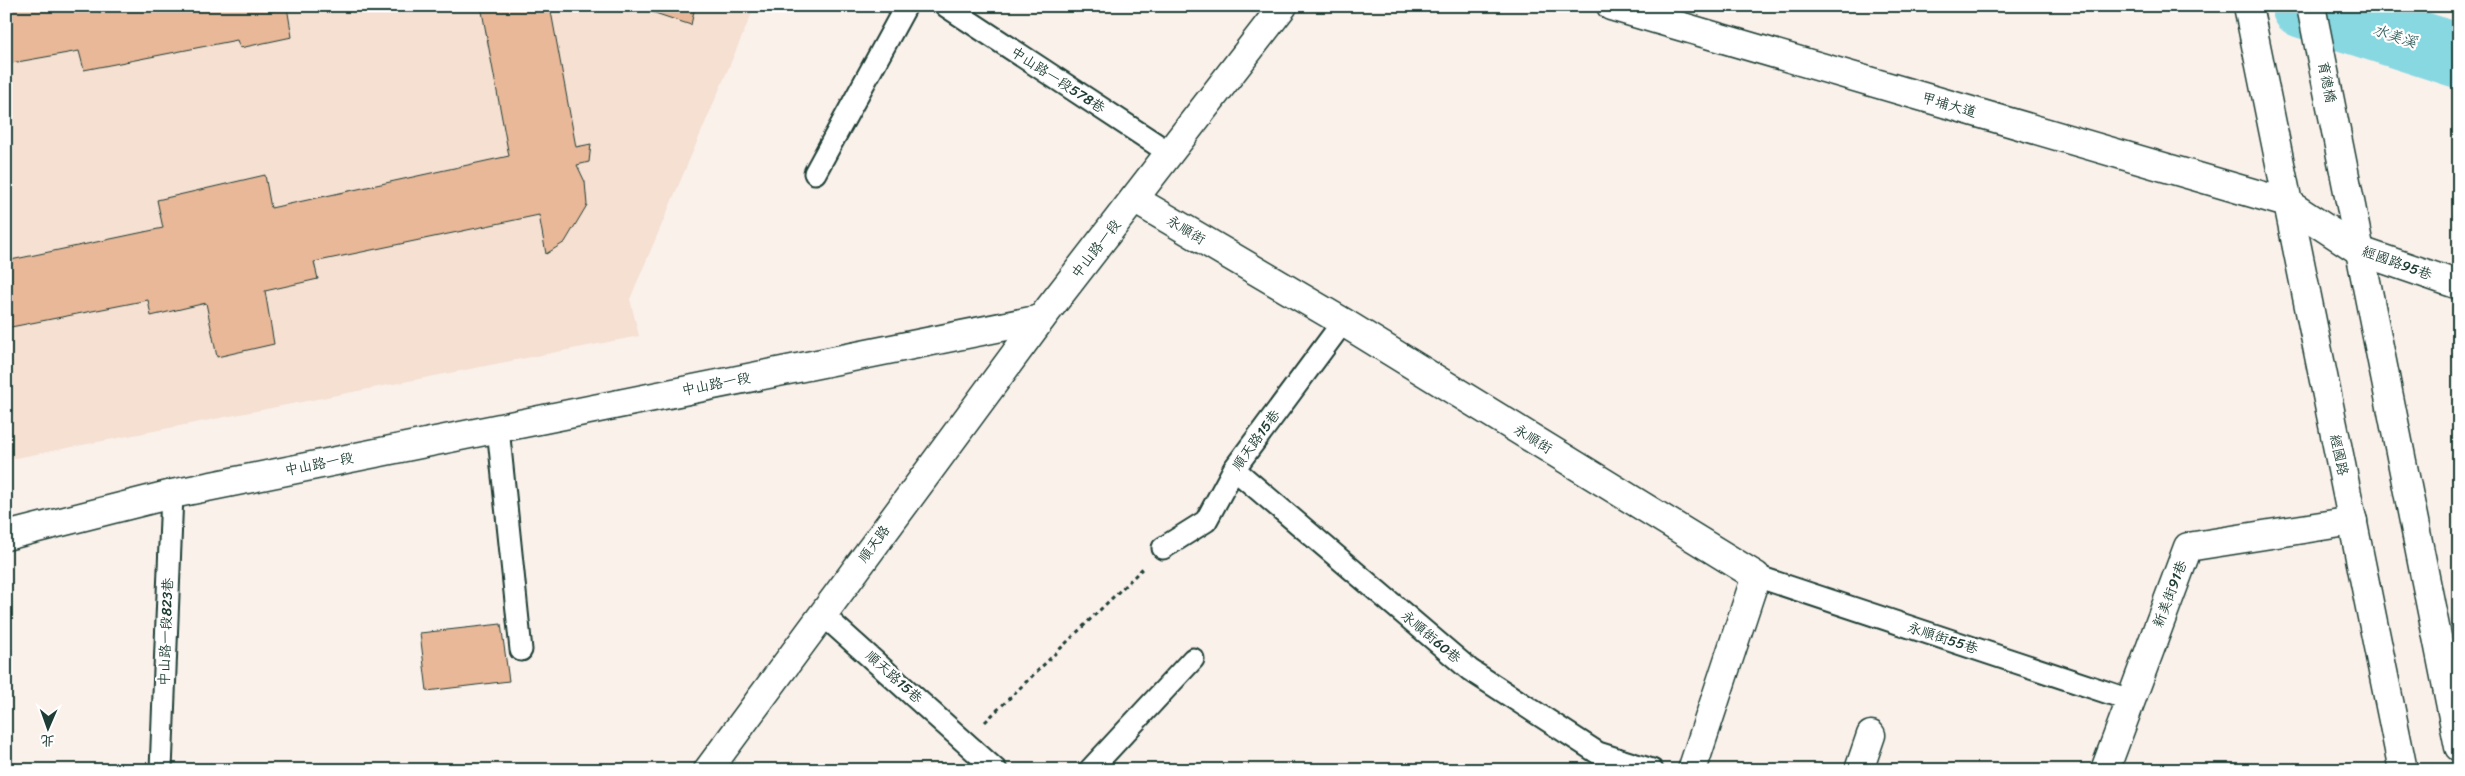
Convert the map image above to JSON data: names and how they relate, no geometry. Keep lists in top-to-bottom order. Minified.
{"streets":{"street":["育德橋","甲埔大道","永順街","中山路一段","經國路95巷","經國路","順天路","新美街91巷"],"lane":["中山路一段578巷","順天路15巷","中山路一段823巷","永順街60巷","永順街55巷"]},"crossings":[["中山路一段578巷","中山路一段"],["育德橋","經國路95巷"],["甲埔大道","經國路95巷"],["甲埔大道","經國路"],["永順街","中山路一段"],["永順街","順天路15巷"],["永順街","永順街55巷"],["中山路一段","順天路"],["中山路一段","中山路一段823巷"],["經國路95巷","經國路"],["順天路15巷","順天路"],["順天路15巷","永順街60巷"],["經國路","新美街91巷"],["新美街91巷","永順街55巷"]],"water":["水美溪"],"north":"bottom"}
